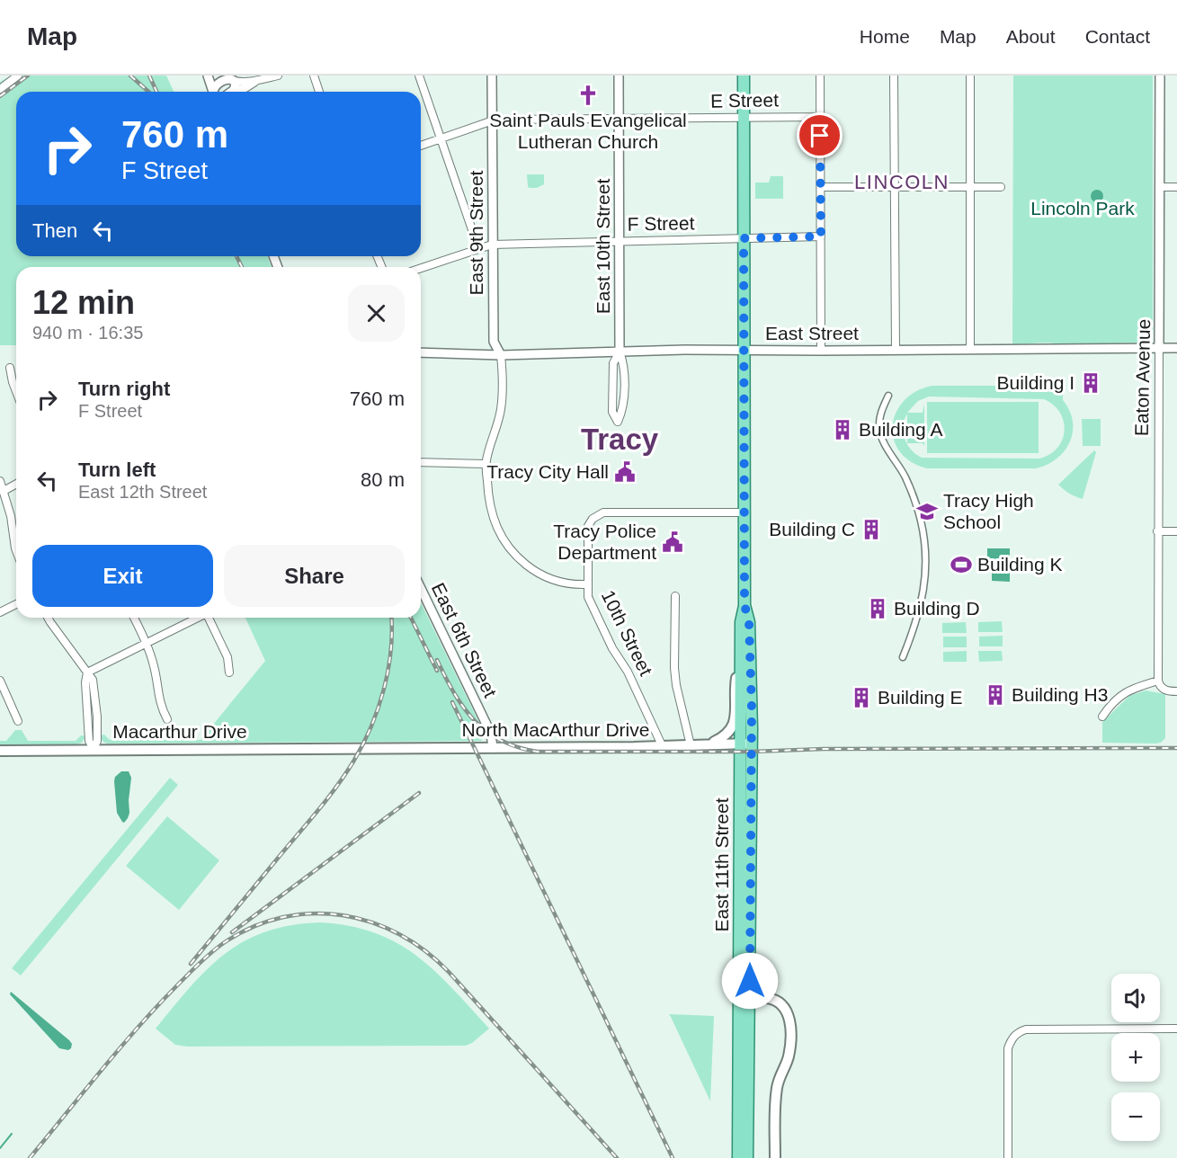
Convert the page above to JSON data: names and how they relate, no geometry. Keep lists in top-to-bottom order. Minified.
{"streets":{"main road":["North MacArthur Drive","Macarthur Drive","East 11th Street"],"street":["E Street","F Street","East 9th Street","East 10th Street","East Street","Eaton Avenue","10th Street","East 6th Street"]},"crossings":[["E Street","East 9th Street"],["E Street","East 10th Street"],["E Street","East 11th Street"],["F Street","East 9th Street"],["F Street","East 10th Street"],["F Street","East 11th Street"],["East 9th Street","East Street"],["East 10th Street","East Street"],["East Street","Eaton Avenue"],["East Street","East 11th Street"],["10th Street","North MacArthur Drive"],["10th Street","East 11th Street"],["East 6th Street","North MacArthur Drive"],["North MacArthur Drive","Macarthur Drive"],["North MacArthur Drive","East 11th Street"]],"districts":["LINCOLN","Tracy"],"parks":["Lincoln Park"],"places":{"church":["Saint Pauls Evangelical Lutheran Church"],"building":["Building I","Building A","Building C","Building D","Building H3","Building E"],"public building":["Tracy City Hall","Tracy Police Department"],"school or university":["Tracy High School"],"sports":["Building K"]},"page":{"header":"Map","nav":["Home","Map","About","Contact"],"turn":["760 m","F Street"],"then":"Then","heading":["12 min","940 m · 16:35"],"list":[{"name":"Turn right","note":"F Street","value":"760 m"},{"name":"Turn left","note":"East 12th Street","value":"80 m"}],"buttons":["Exit","Share"],"map_buttons":["+","−"]}}
